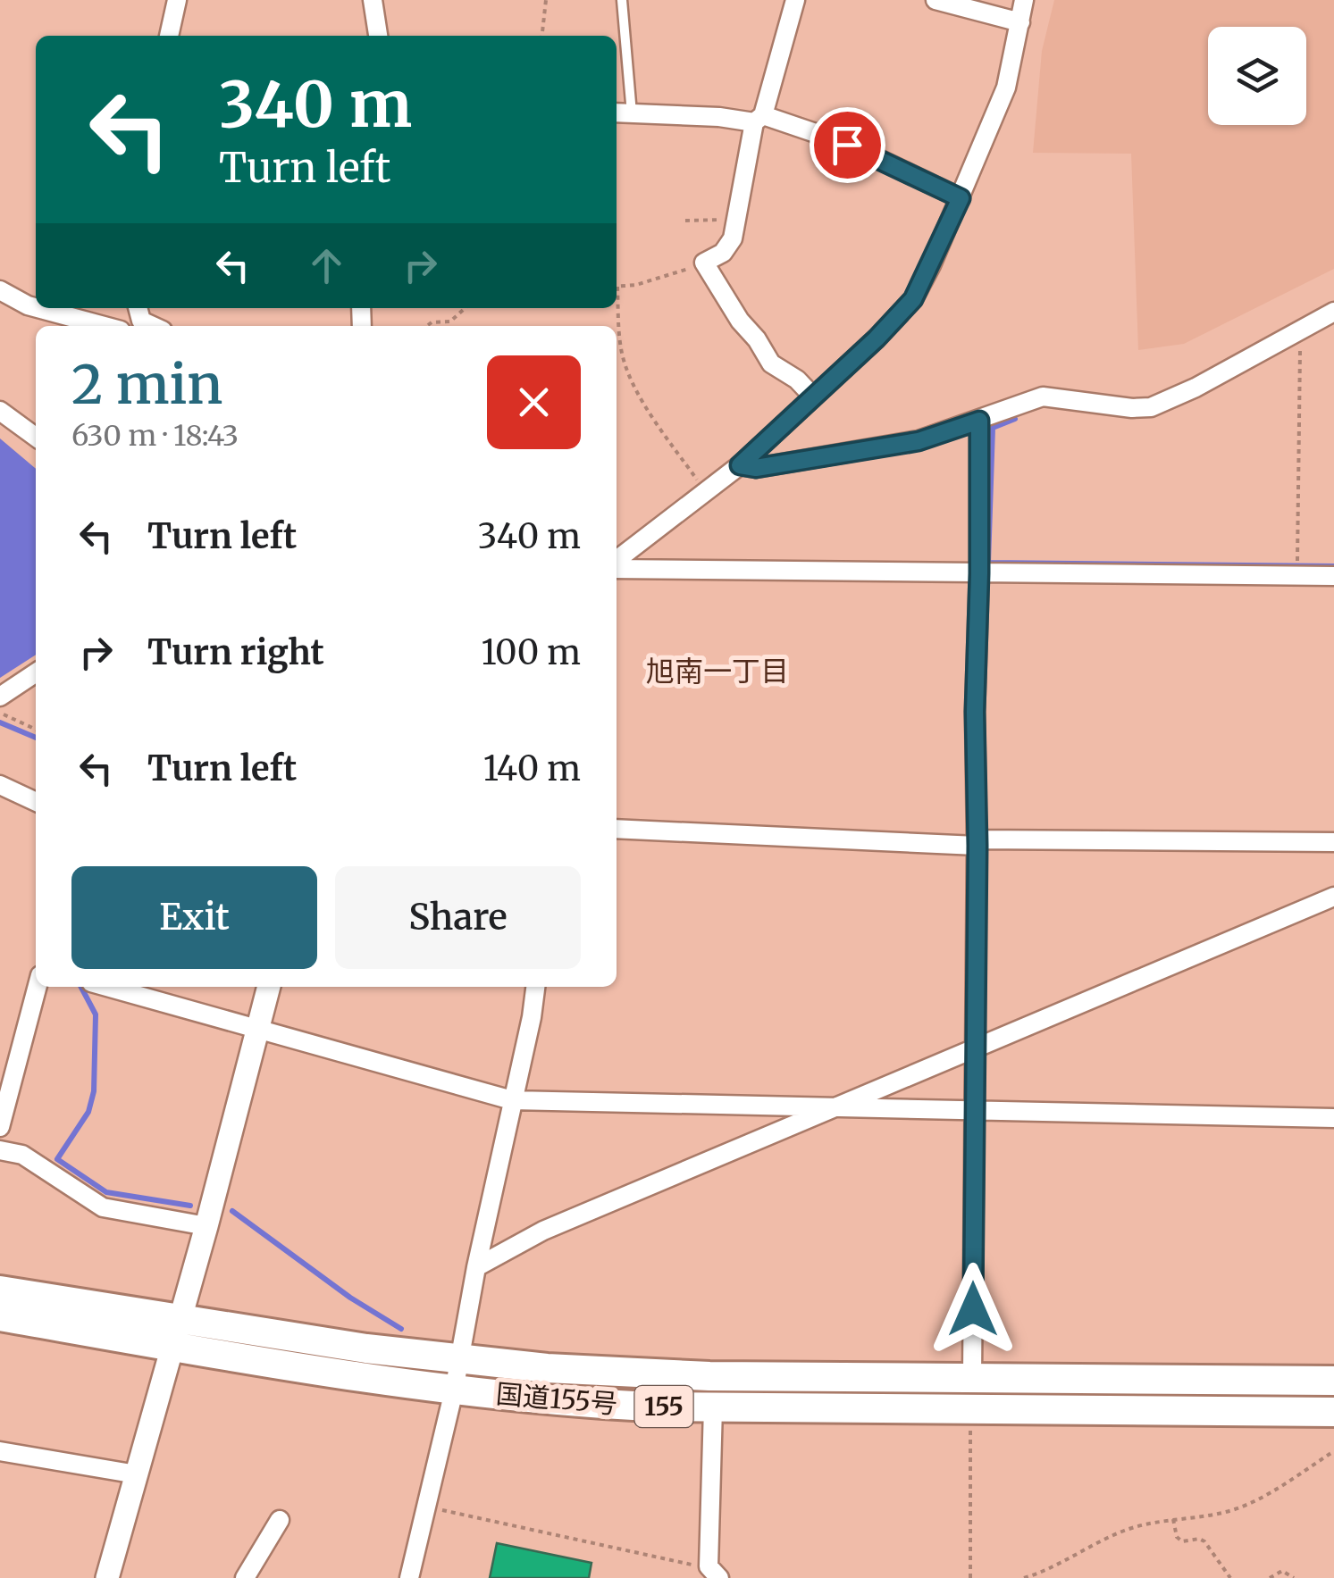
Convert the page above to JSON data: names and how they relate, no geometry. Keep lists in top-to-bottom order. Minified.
{"streets":{"highway":["国道155号","155"]},"districts":["旭南一丁目"],"page":{"turn":["340 m","Turn left"],"heading":["2 min","630 m · 18:43"],"list":[{"name":"Turn left","value":"340 m"},{"name":"Turn right","value":"100 m"},{"name":"Turn left","value":"140 m"}],"buttons":["Exit","Share"]}}
